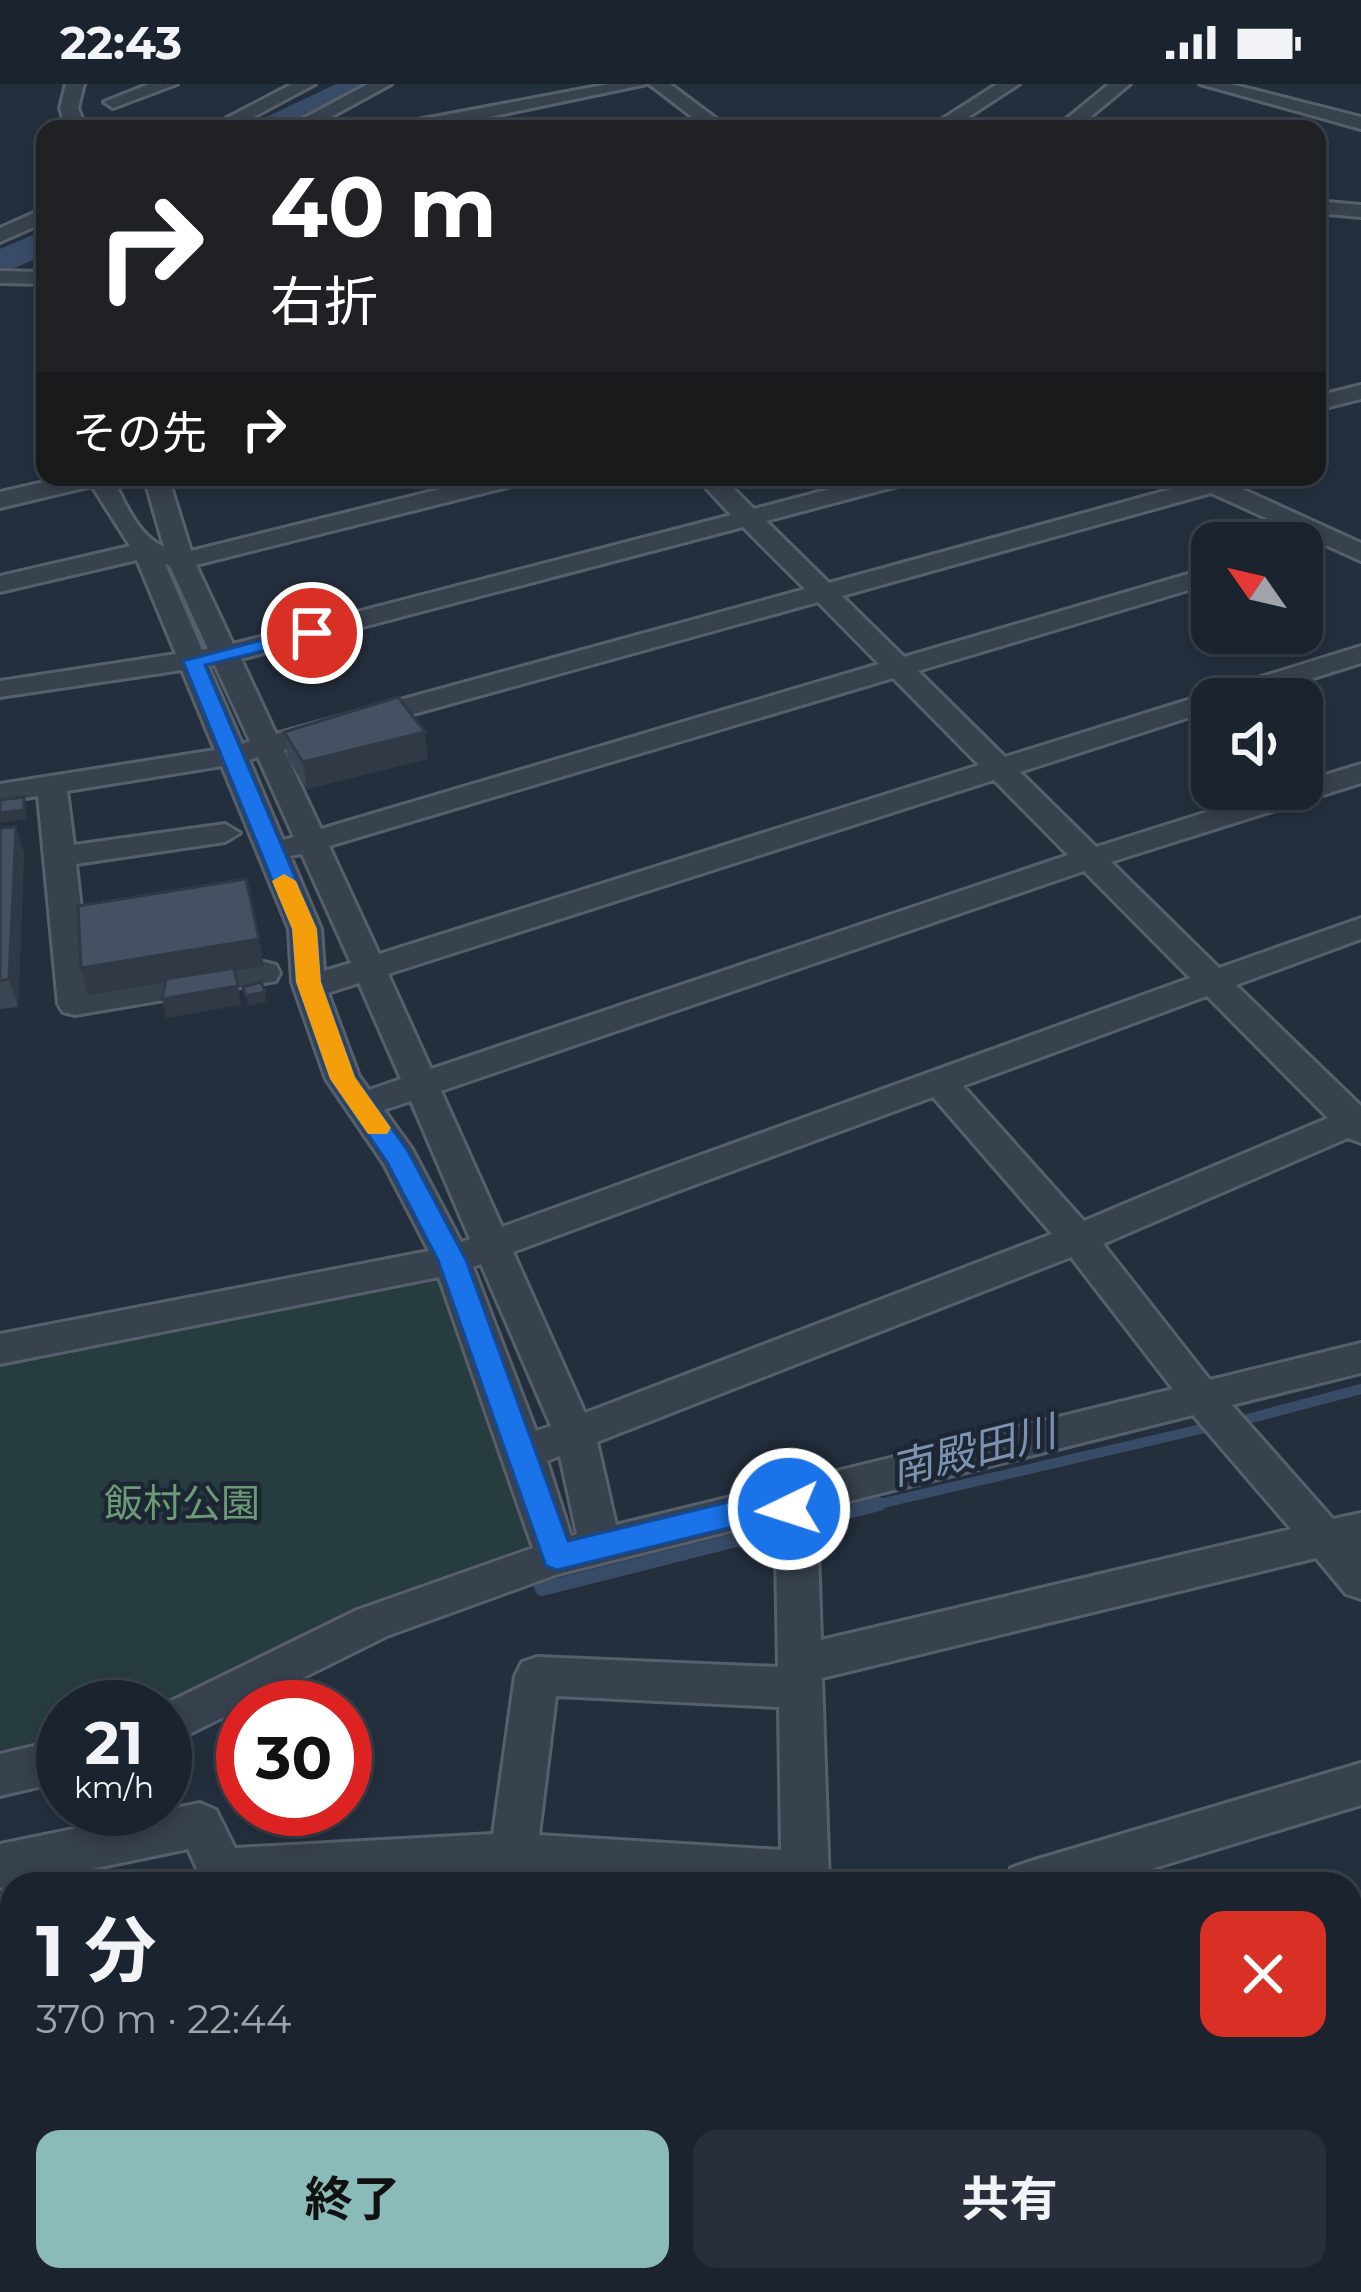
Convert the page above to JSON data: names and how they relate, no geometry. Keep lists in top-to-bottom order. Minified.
{"water":["南殿田川"],"parks":["飯村公園"],"north":"top left","page":{"status":"22:43","turn":["40 m","右折"],"then":"その先","speed":"21 km/h","limit":"30","heading":["1 分","370 m · 22:44"],"buttons":["終了","共有"]}}
